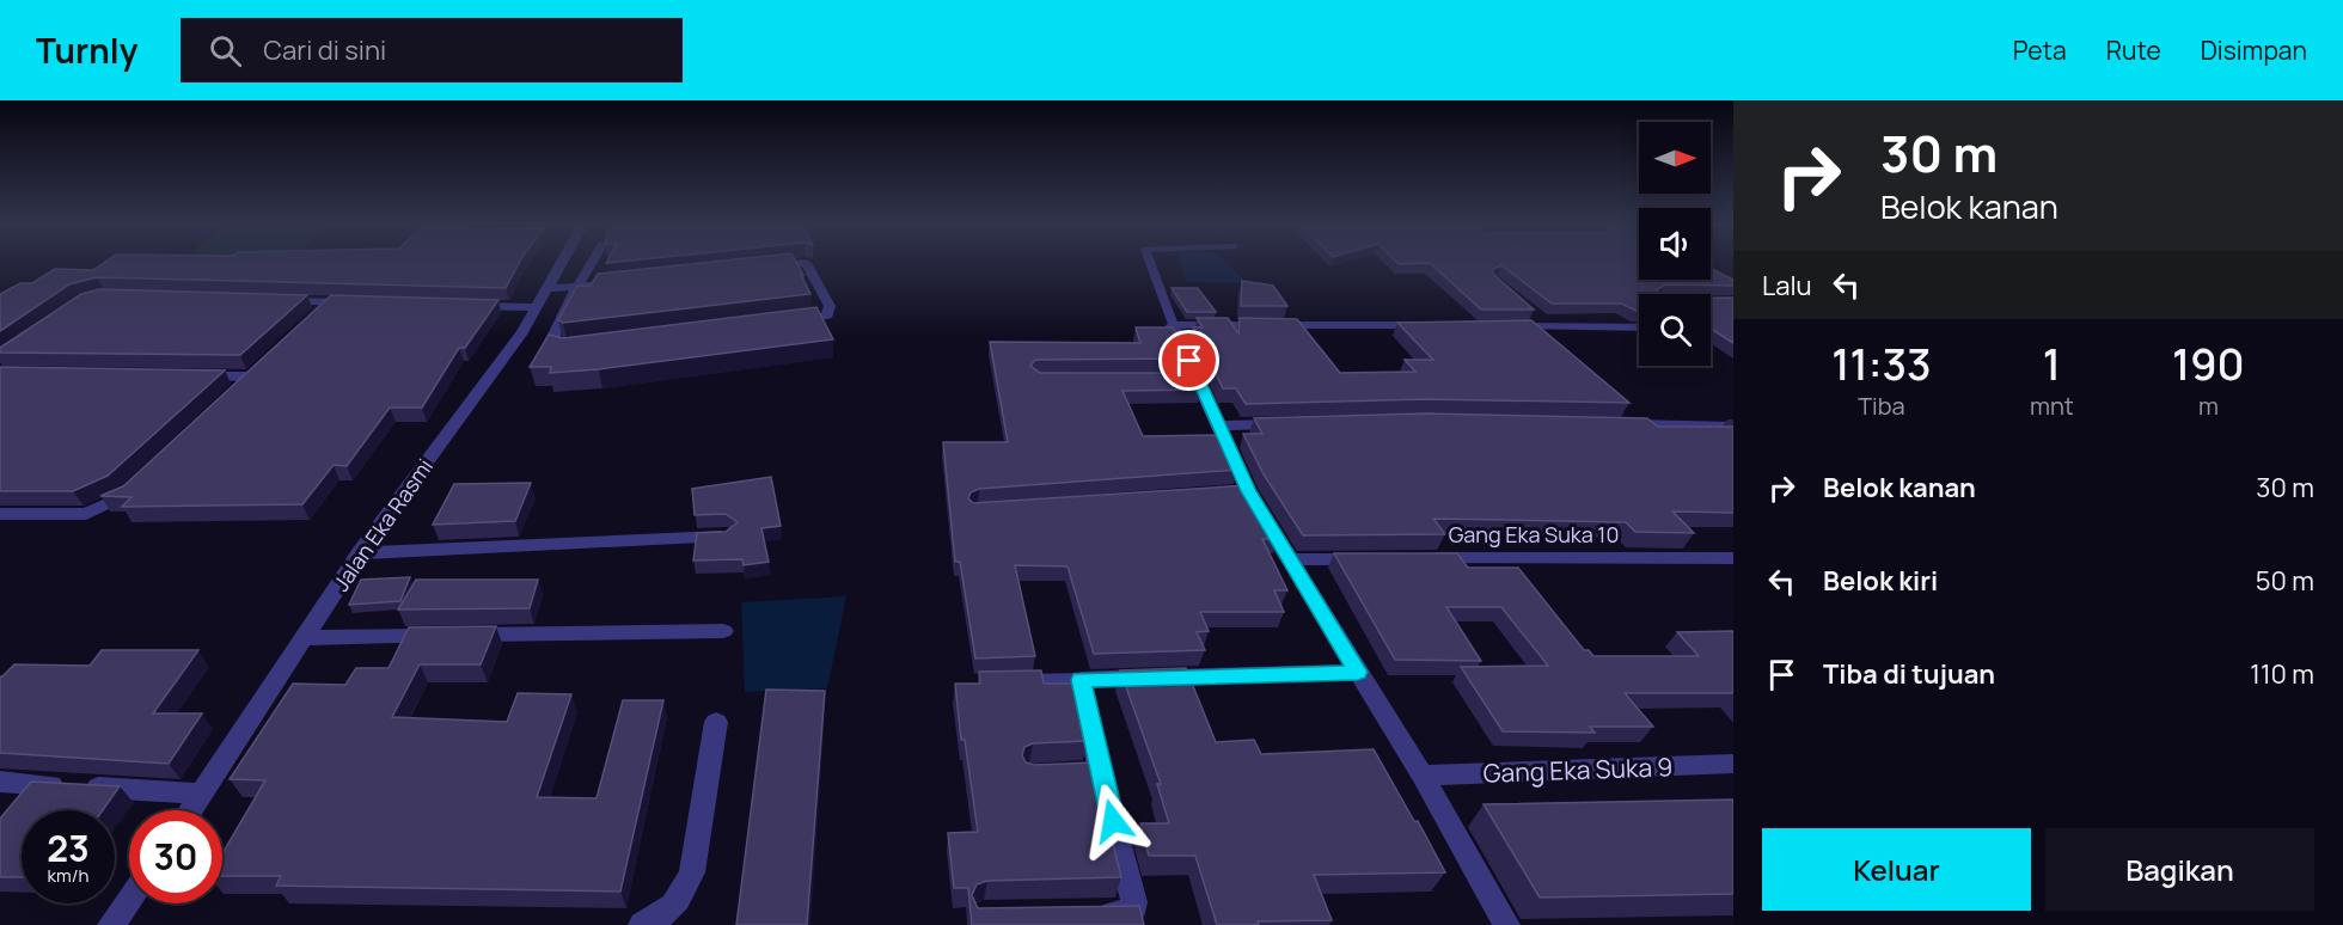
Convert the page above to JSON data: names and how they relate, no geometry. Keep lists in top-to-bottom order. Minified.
{"streets":{"street":["Jalan Eka Rasmi","Gang Eka Suka 10","Gang Eka Suka 9"]},"north":"right","page":{"header":"Turnly","search":"Cari di sini","nav":["Peta","Rute","Disimpan"],"turn":["30 m","Belok kanan"],"then":"Lalu","eta":["11:33","Tiba","1","mnt","190","m"],"list":[{"name":"Belok kanan","value":"30 m"},{"name":"Belok kiri","value":"50 m"},{"name":"Tiba di tujuan","value":"110 m"}],"speed":"23 km/h","limit":"30","buttons":["Keluar","Bagikan"]}}
